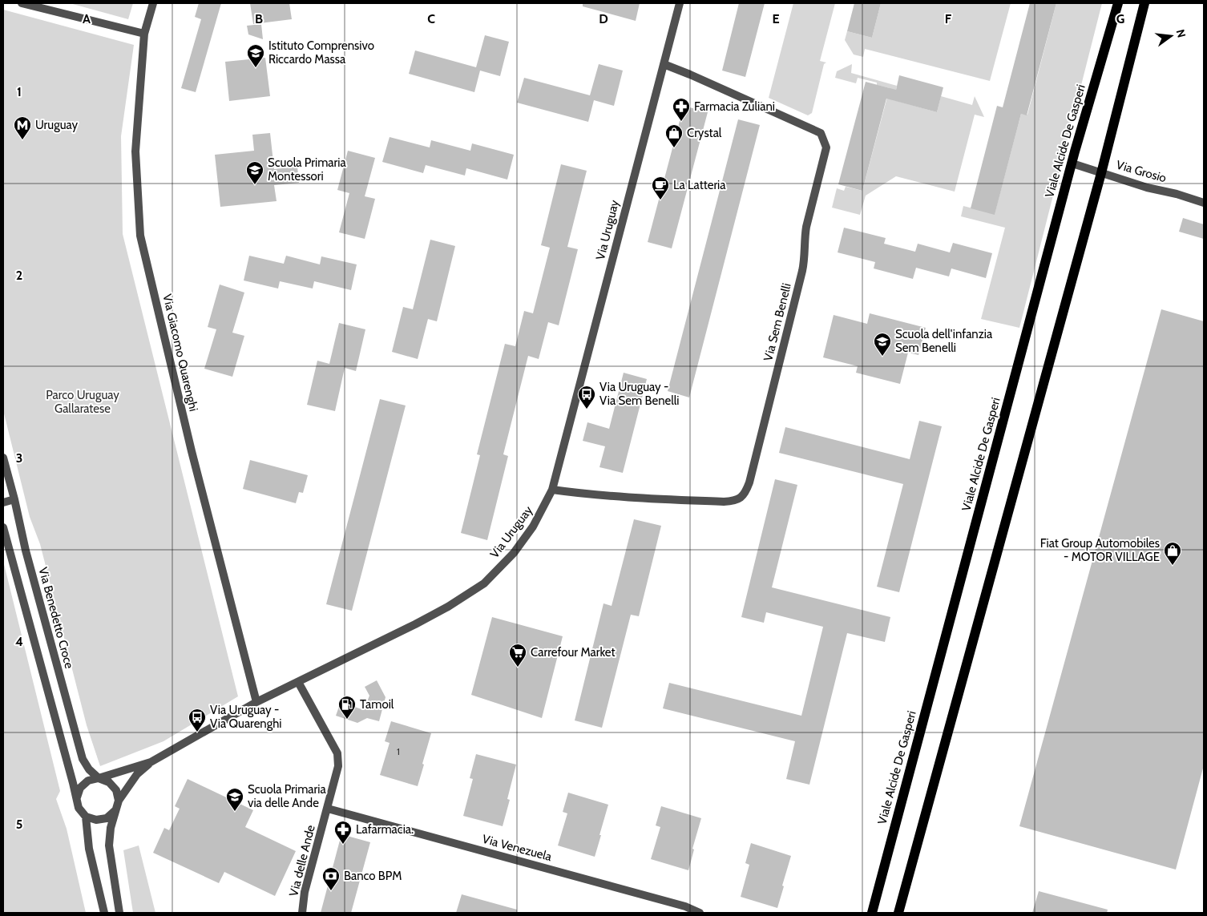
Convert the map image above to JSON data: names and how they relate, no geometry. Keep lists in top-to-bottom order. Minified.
{"streets":{"main road":["Viale Alcide De Gasperi"],"street":["Via Grosio","Via Uruguay","Via Sem Benelli","Via Giacomo Quarenghi","Via Benedetto Croce","Via Venezuela","Via delle Ande"]},"crossings":[["Viale Alcide De Gasperi","Via Grosio"],["Via Uruguay","Via Sem Benelli"],["Via Uruguay","Via Giacomo Quarenghi"],["Via Uruguay","Via Benedetto Croce"],["Via Uruguay","Via delle Ande"],["Via Venezuela","Via delle Ande"]],"parks":["Parco Uruguay Gallaratese"],"places":{"school or university":["Istituto Comprensivo Riccardo Massa","Scuola Primaria Montessori","Scuola dell'infanzia Sem Benelli","Scuola Primaria via delle Ande"],"pharmacy":["Farmacia Zuliani","Lafarmacia."],"metro station":["Uruguay"],"shop":["Crystal","Fiat Group Automobiles - MOTOR VILLAGE"],"cafe":["La Latteria"],"bus stop":["Via Uruguay - Via Sem Benelli","Via Uruguay - Via Quarenghi"],"supermarket":["Carrefour Market"],"fuel station":["Tamoil"],"bank":["Banco BPM"]},"house_numbers":["1"],"north":"right","grid":{"columns":["A","B","C","D","E","F","G"],"rows":["1","2","3","4","5"]}}
